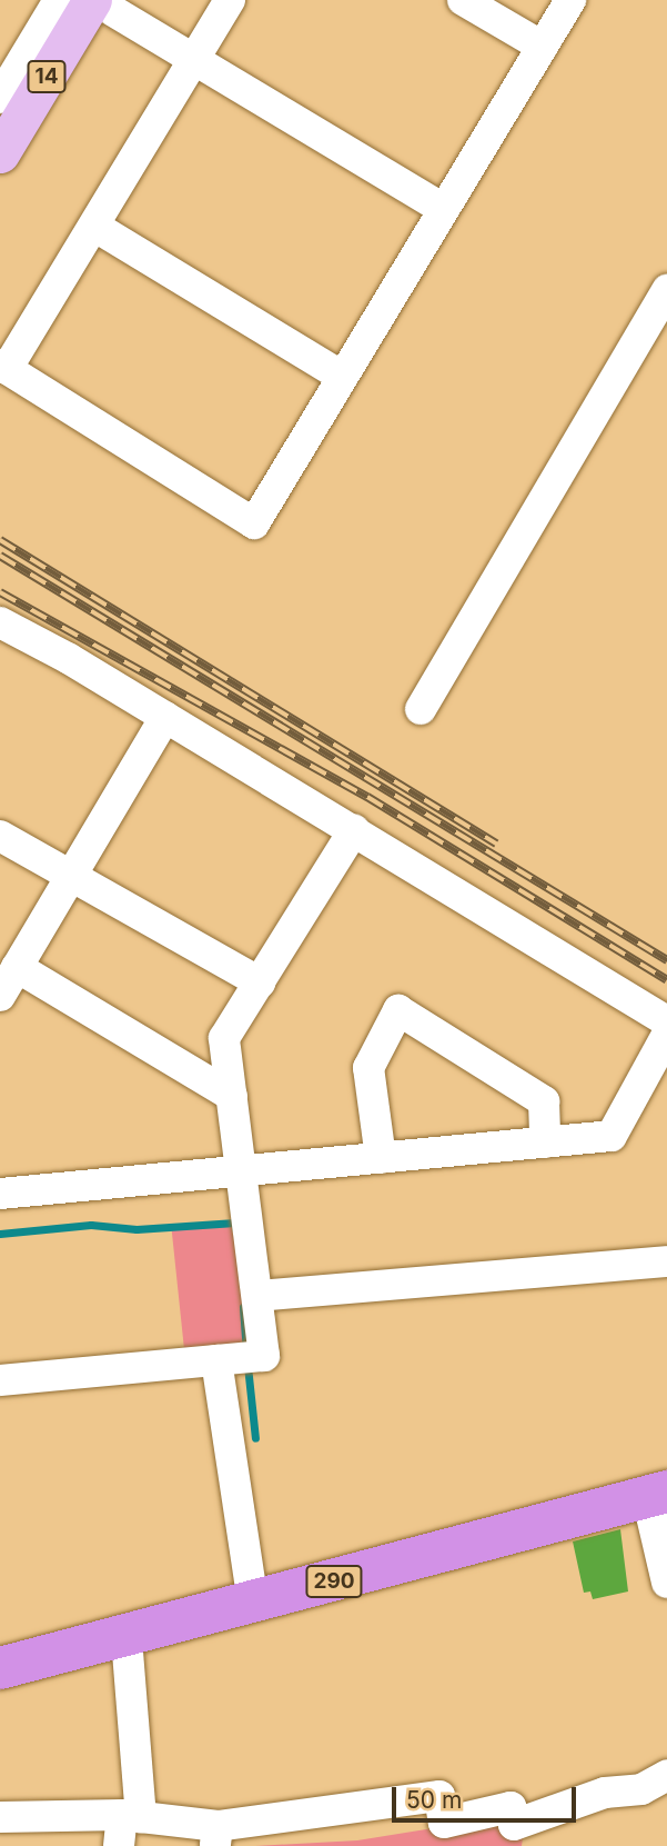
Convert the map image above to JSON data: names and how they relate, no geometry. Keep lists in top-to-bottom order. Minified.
{"streets":{"highway":["290"],"main road":["14"]},"scale_bar":"50 m"}
